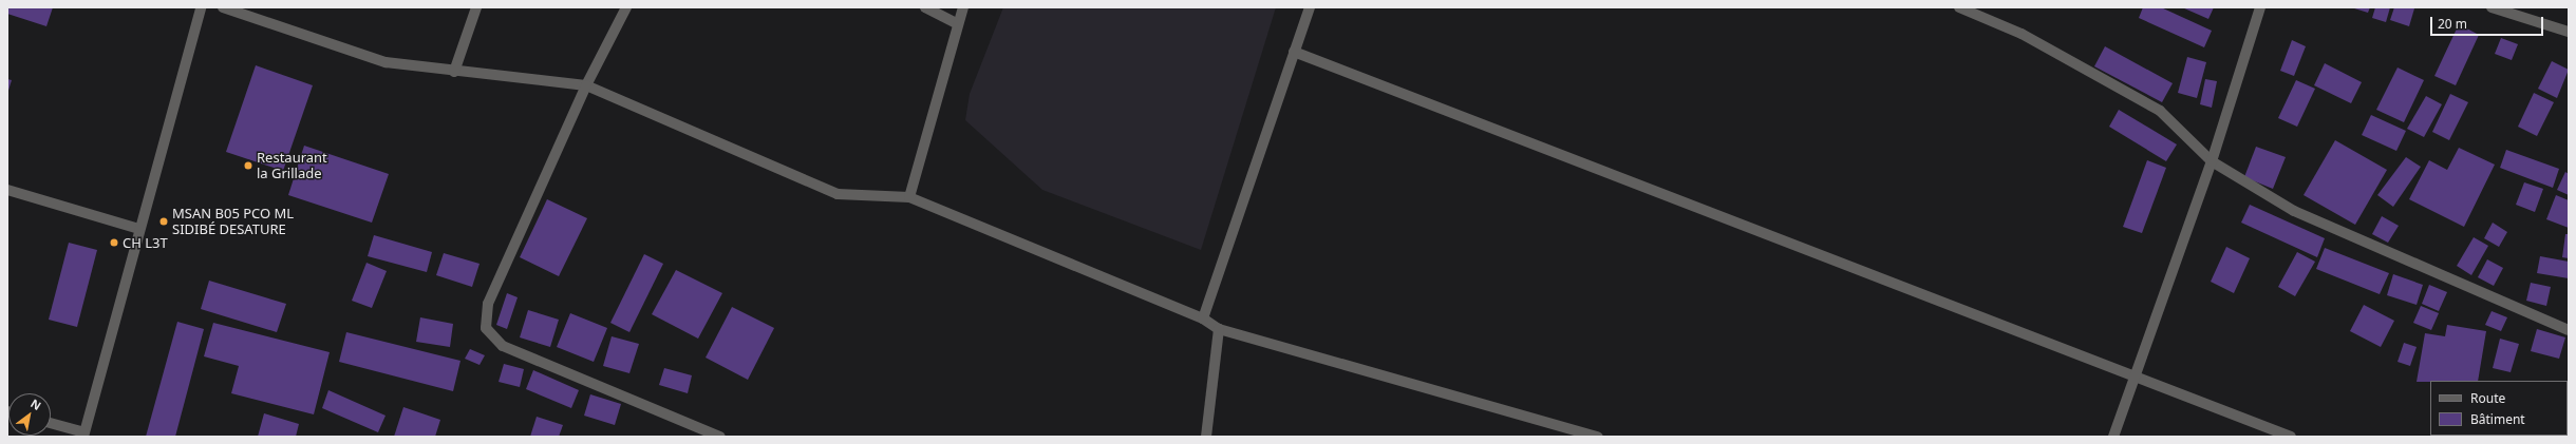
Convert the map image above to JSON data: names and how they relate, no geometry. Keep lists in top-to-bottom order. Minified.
{"places":["Restaurant la Grillade","MSAN B05 PCO ML SIDIBÉ DESATURE","CH L3T"],"legend":["Route","Bâtiment"],"scale_bar":"20 m","north":"top right"}
